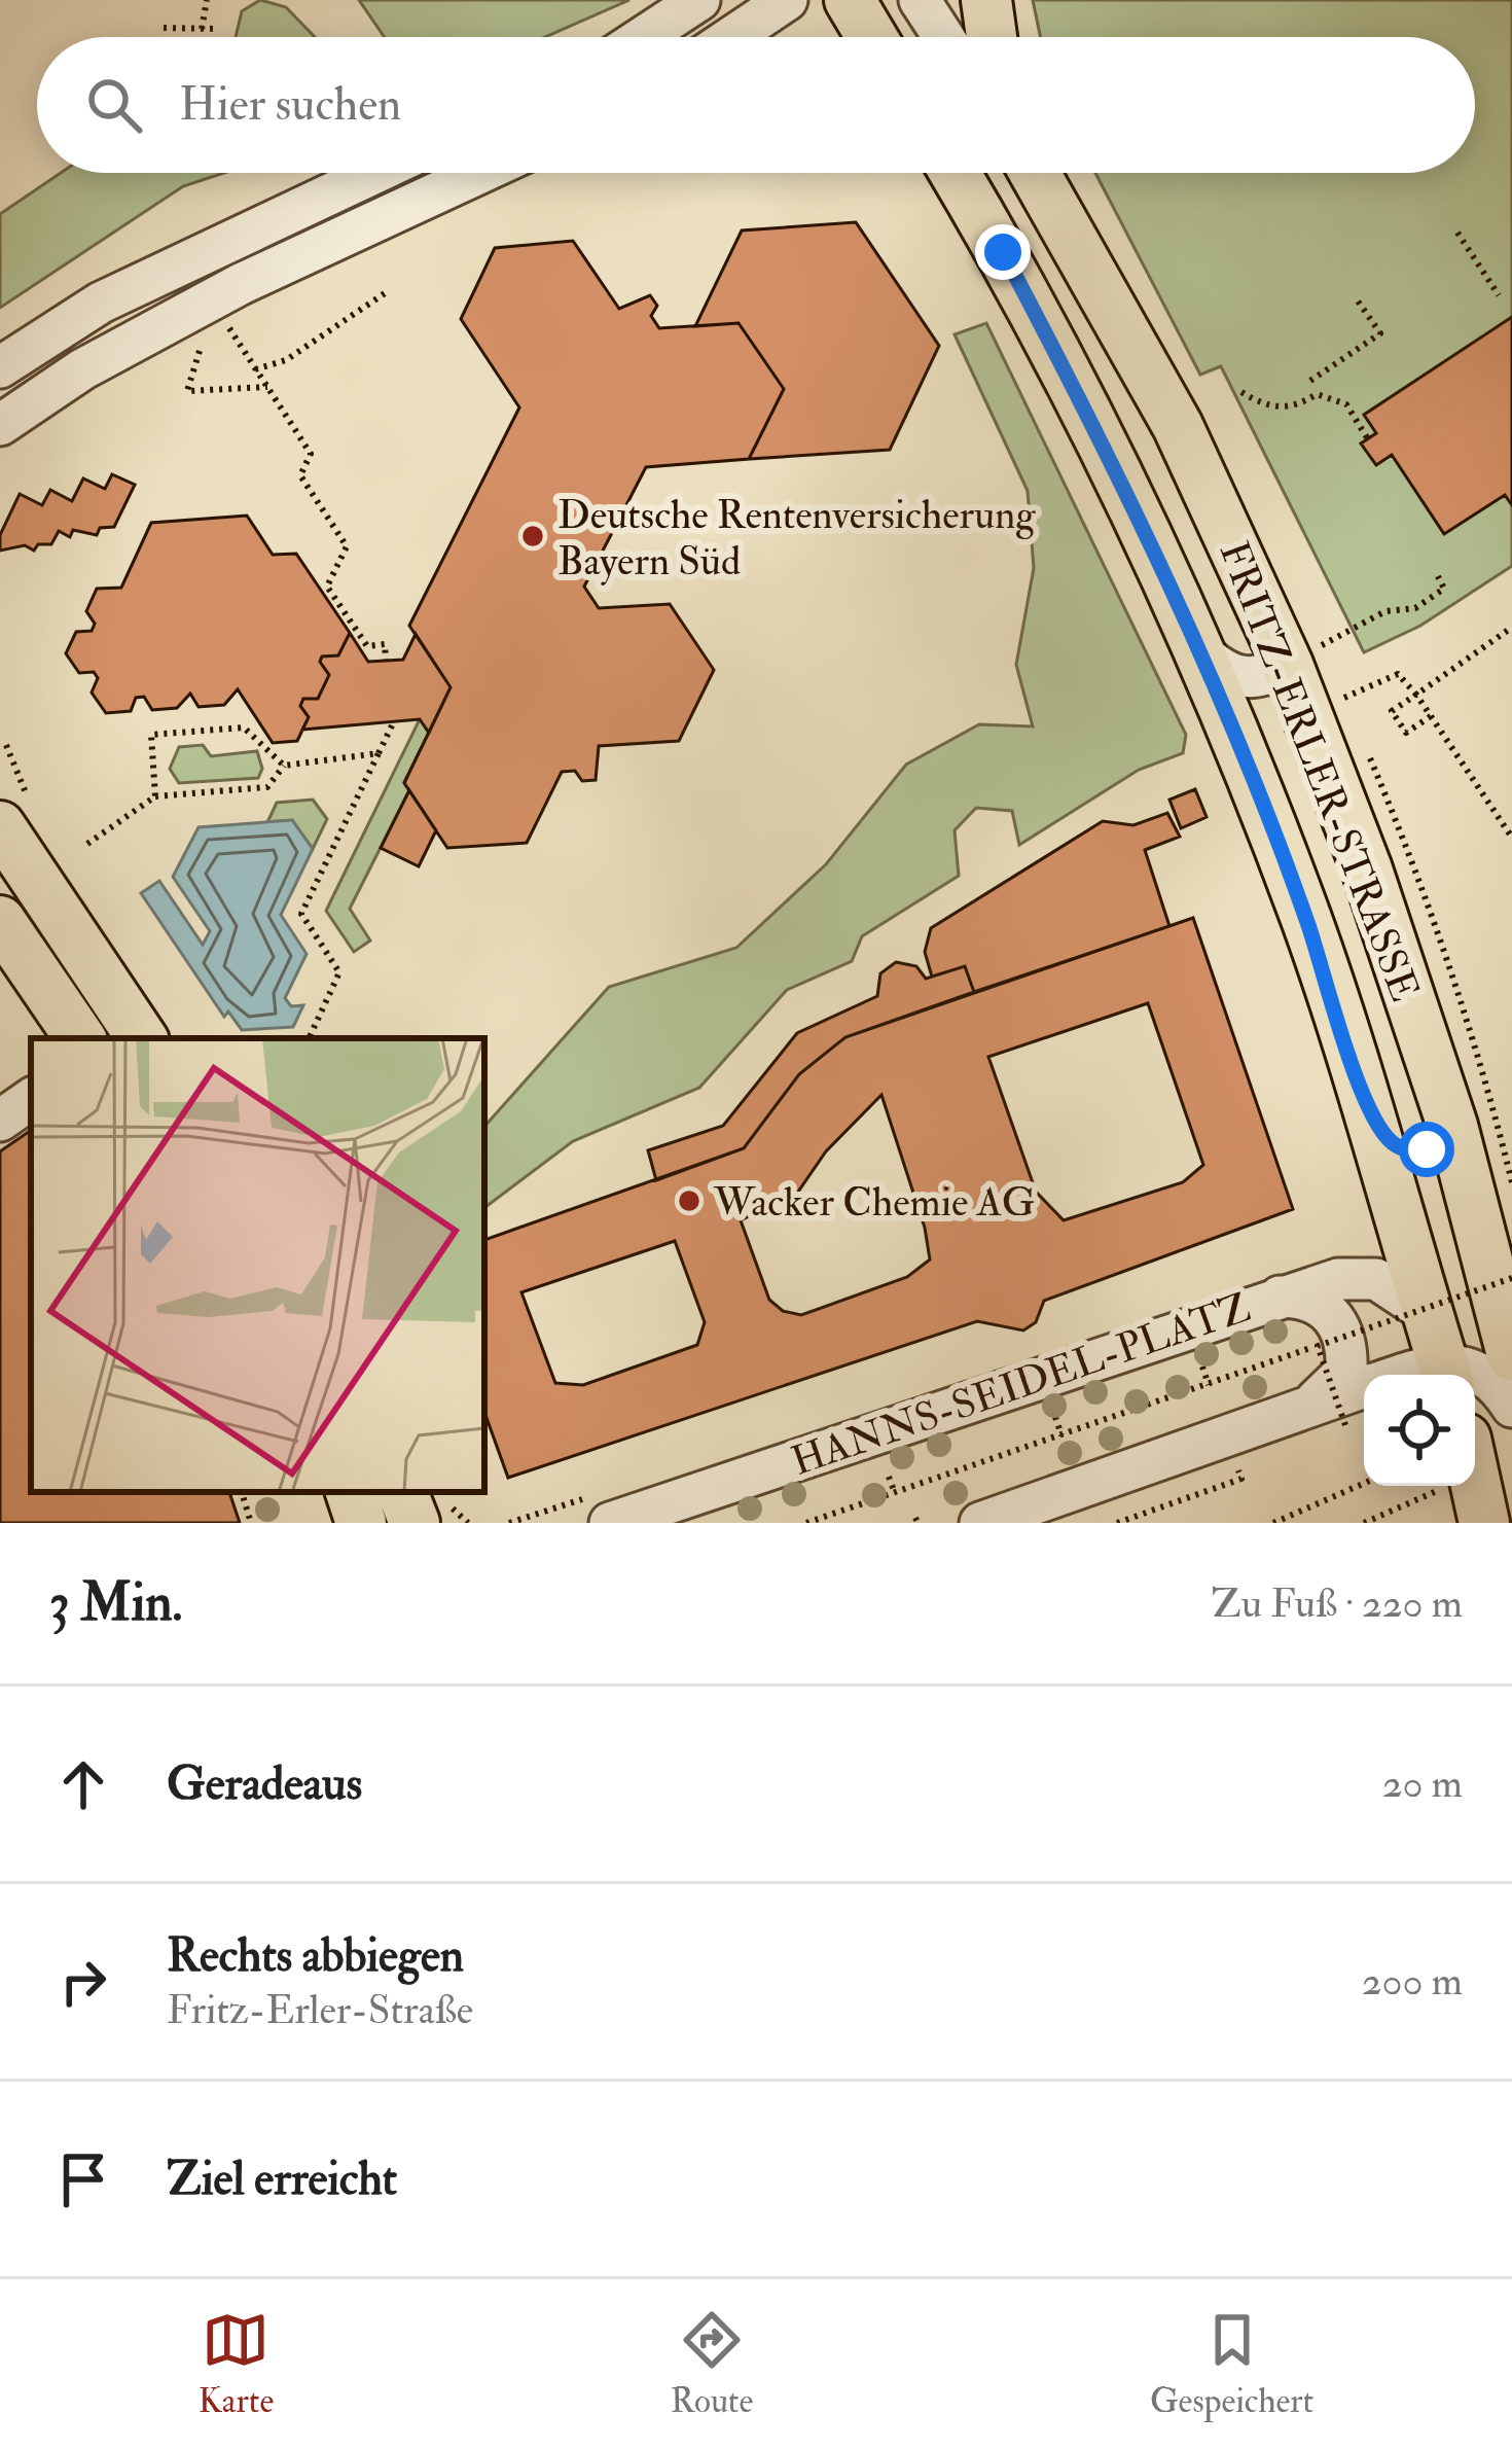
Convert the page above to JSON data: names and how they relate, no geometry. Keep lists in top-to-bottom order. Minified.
{"streets":{"main road":["FRITZ-ERLER-STRASSE"],"street":["HANNS-SEIDEL-PLATZ"]},"crossings":[["FRITZ-ERLER-STRASSE","HANNS-SEIDEL-PLATZ"]],"places":["Deutsche Rentenversicherung Bayern Süd","Wacker Chemie AG"],"page":{"search":"Hier suchen","heading":["3 Min.","Zu Fuß · 220 m"],"list":[["Geradeaus","20 m"],["Rechts abbiegen","Fritz-Erler-Straße","200 m"],"Ziel erreicht"],"nav":["Karte","Route","Gespeichert"]}}
